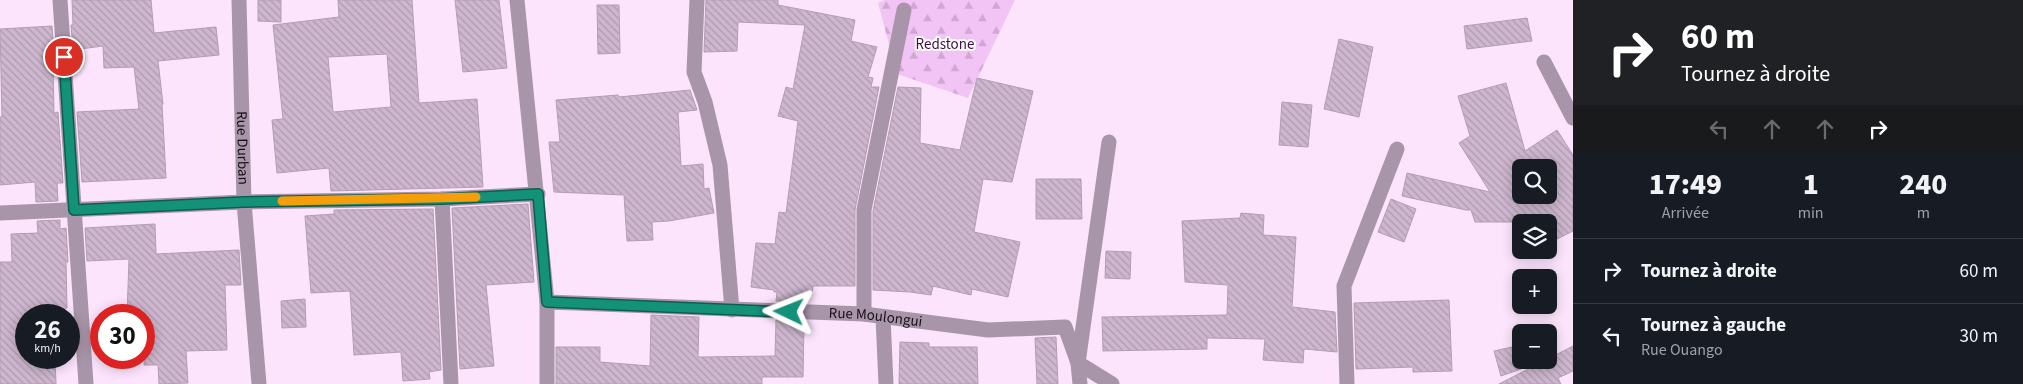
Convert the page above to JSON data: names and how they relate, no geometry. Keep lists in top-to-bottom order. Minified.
{"streets":{"street":["Rue Durban","Rue Moulongui"]},"parks":["Redstone"],"page":{"turn":["60 m","Tournez à droite"],"eta":["17:49","Arrivée","1","min","240","m"],"map_buttons":["+","−"],"list":[{"name":"Tournez à droite","value":"60 m"},{"name":"Tournez à gauche","note":"Rue Ouango","value":"30 m"}],"speed":"26 km/h","limit":"30"}}
